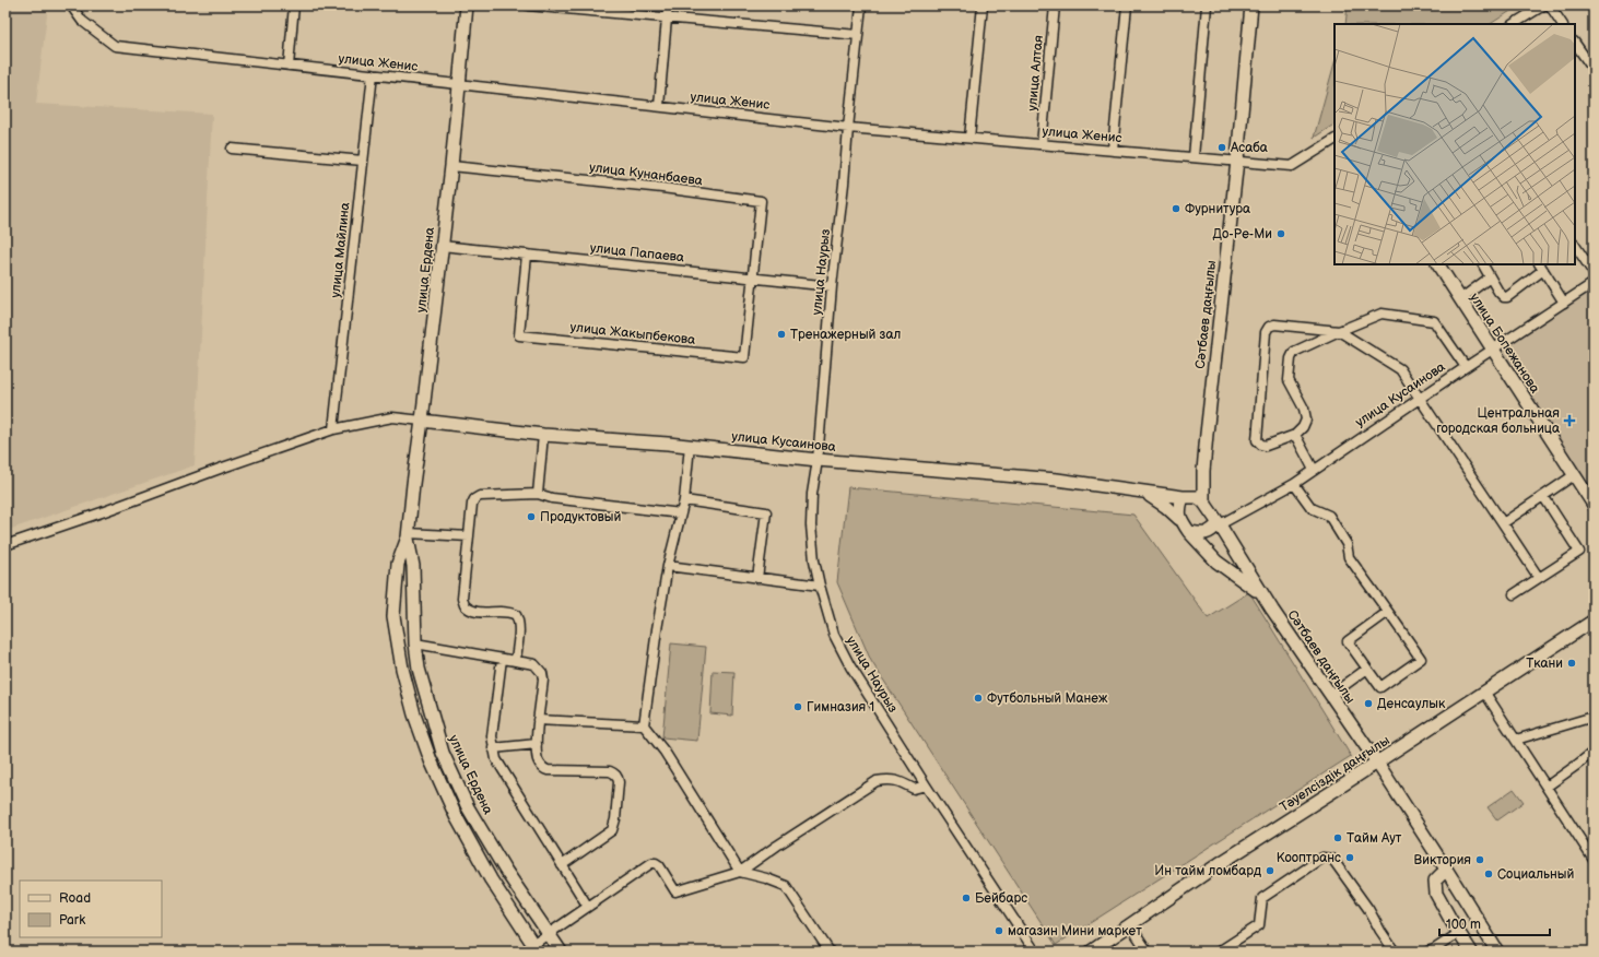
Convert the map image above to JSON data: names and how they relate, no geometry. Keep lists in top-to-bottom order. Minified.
{"streets":{"street":["улица Женис","улица Алтая","улица Кунанбаева","улица Майлина","улица Папаева","улица Ердена","улица Наурыз","Сәтбаев даңғылы","улица Жакыпбекова","улица Бопежанова","улица Кусаинова","Тәуелсіздік даңғылы"]},"crossings":[["улица Женис","улица Алтая"],["улица Женис","улица Майлина"],["улица Женис","улица Ердена"],["улица Женис","улица Наурыз"],["улица Женис","Сәтбаев даңғылы"],["улица Кунанбаева","улица Папаева"],["улица Кунанбаева","улица Ердена"],["улица Кунанбаева","улица Жакыпбекова"],["улица Папаева","улица Ердена"],["улица Папаева","улица Наурыз"],["улица Папаева","улица Жакыпбекова"],["улица Ердена","улица Кусаинова"],["улица Наурыз","улица Кусаинова"],["Сәтбаев даңғылы","улица Кусаинова"],["Сәтбаев даңғылы","Тәуелсіздік даңғылы"],["улица Бопежанова","улица Кусаинова"]],"places":{"other":["Асаба","Фурнитура","До-Ре-Ми","Тренажерный зал","Продуктовый","Ткани","Футбольный Манеж","Денсаулык","Гимназия 1","Тайм Аут","Кооптранс","Виктория","Ин тайм ломбард","Социальный","Бейбарс","магазин Мини маркет"],"health":["Центральная городская больница"]},"legend":["Road","Park"],"scale_bar":"100 m"}
